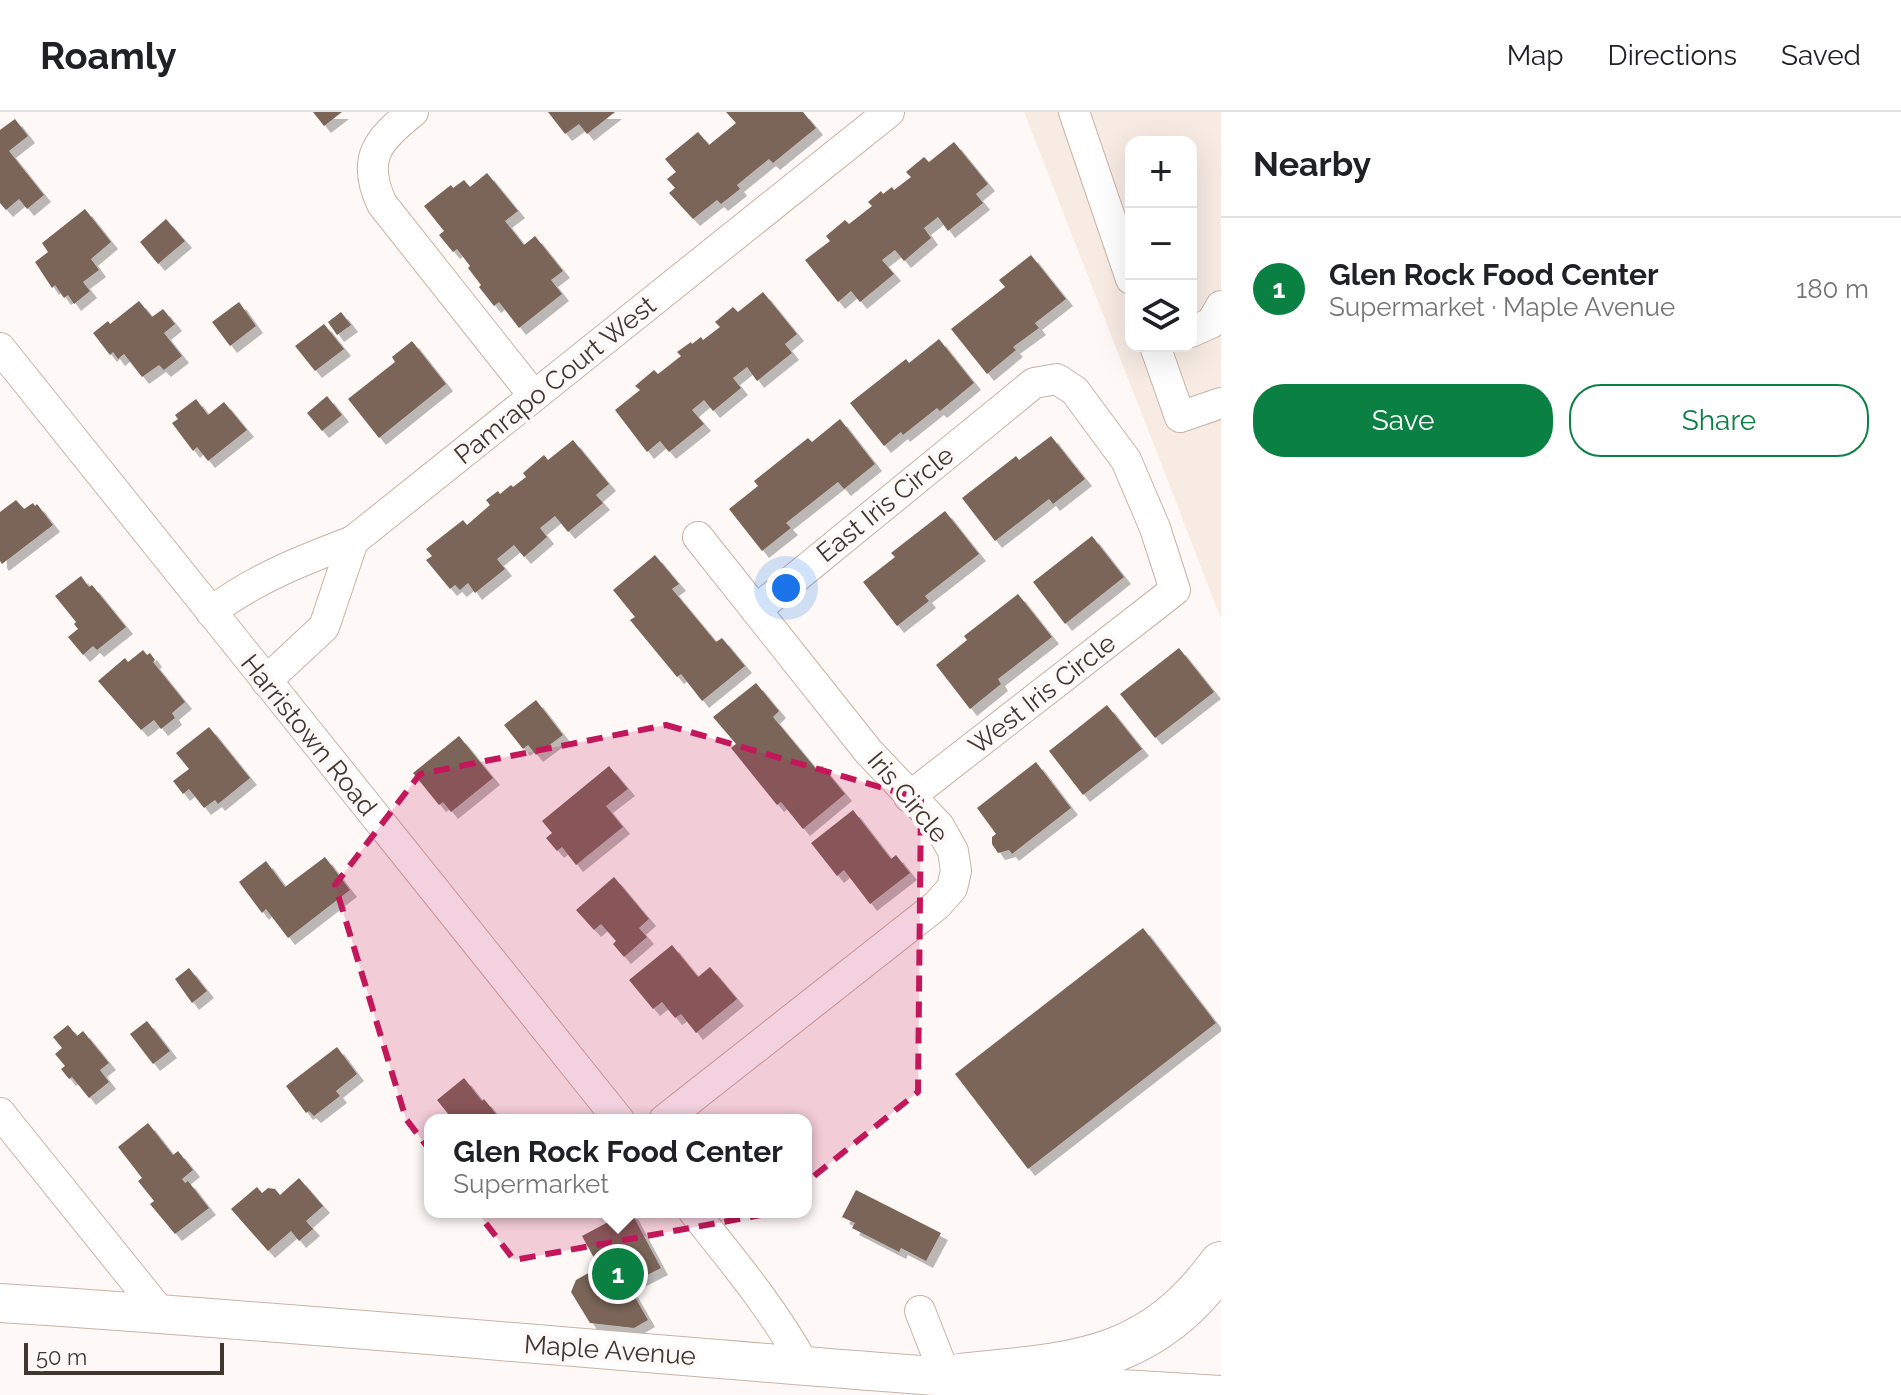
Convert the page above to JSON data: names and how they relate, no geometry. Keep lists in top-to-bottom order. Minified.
{"streets":{"main road":["Maple Avenue"],"street":["Pamrapo Court West","East Iris Circle","West Iris Circle","Harristown Road","Iris Circle"]},"crossings":[["East Iris Circle","West Iris Circle"],["East Iris Circle","Iris Circle"],["West Iris Circle","Iris Circle"]],"scale_bar":"50 m","page":{"header":"Roamly","nav":["Map","Directions","Saved"],"heading":"Nearby","map_buttons":["+","−"],"list":[{"mark":"1","name":"Glen Rock Food Center","note":"Supermarket · Maple Avenue","value":"180 m"}],"buttons":["Save","Share"],"popup":["Glen Rock Food Center","Supermarket"],"pins":"1","scale":"50 m"}}
